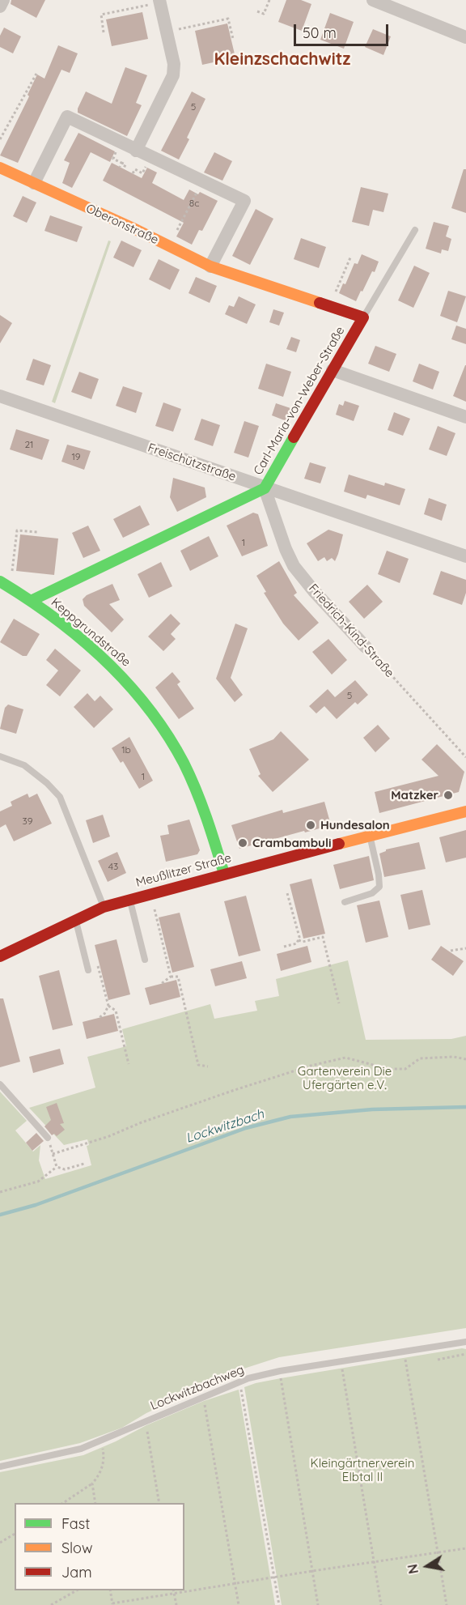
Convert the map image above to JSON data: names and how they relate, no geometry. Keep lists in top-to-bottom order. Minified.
{"streets":{"street":["Oberonstraße","Carl-Maria-von-Weber-Straße","Freischützstraße","Friedrich-Kind-Straße","Keppgrundstraße","Meußlitzer Straße"],"lane":["Lockwitzbachweg"]},"crossings":[["Oberonstraße","Carl-Maria-von-Weber-Straße"],["Carl-Maria-von-Weber-Straße","Freischützstraße"],["Carl-Maria-von-Weber-Straße","Friedrich-Kind-Straße"],["Carl-Maria-von-Weber-Straße","Keppgrundstraße"],["Freischützstraße","Friedrich-Kind-Straße"],["Keppgrundstraße","Meußlitzer Straße"]],"districts":["Kleinzschachwitz"],"water":["Lockwitzbach"],"parks":["Gartenverein Die Ufergärten e.V.","Kleingärtnerverein Elbtal II"],"places":["Matzker","Hundesalon","Crambambuli"],"house_numbers":["5","8c","21","19","1","5","1b","1","39","43"],"legend":["Fast","Slow","Jam"],"scale_bar":"50 m","north":"left"}
